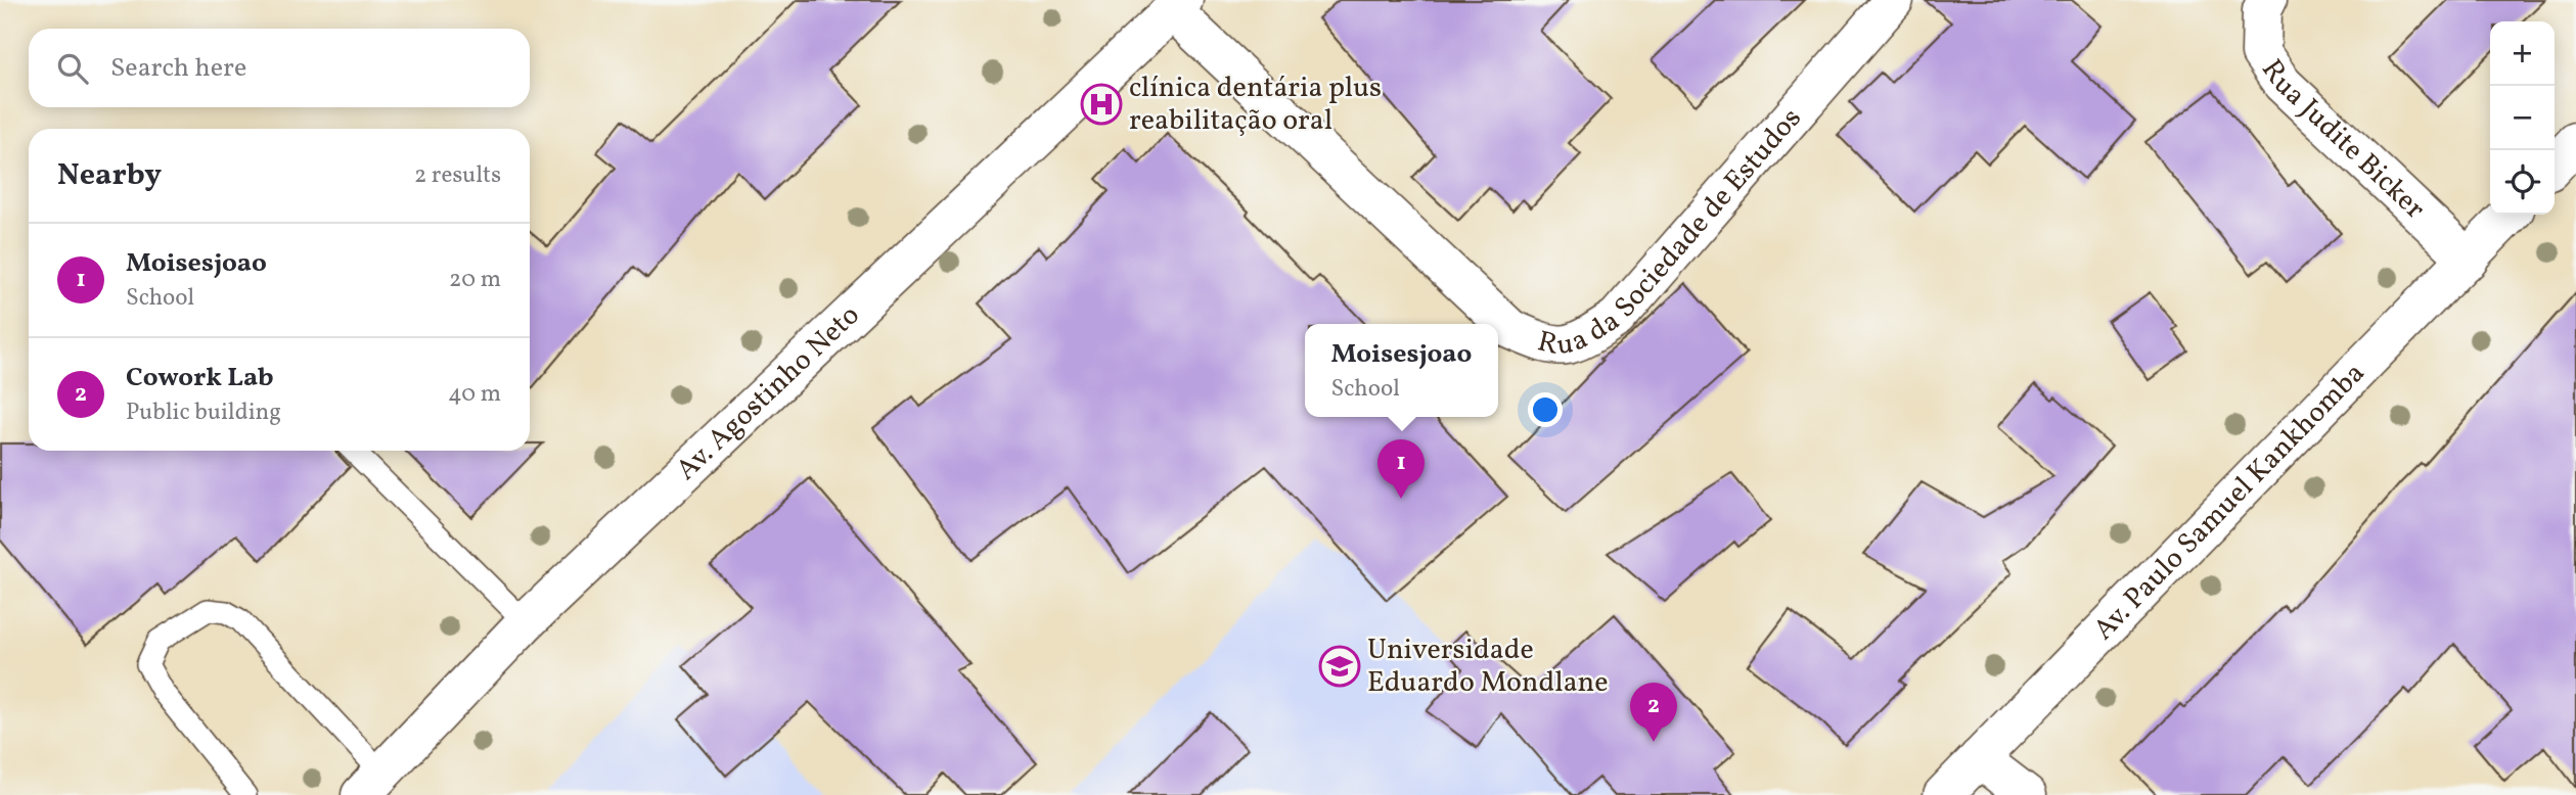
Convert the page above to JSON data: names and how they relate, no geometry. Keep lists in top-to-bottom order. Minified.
{"streets":{"street":["Rua Judite Bicker","Rua da Sociedade de Estudos","Av. Agostinho Neto","Av. Paulo Samuel Kankhomba"]},"crossings":[["Rua Judite Bicker","Av. Paulo Samuel Kankhomba"],["Rua da Sociedade de Estudos","Av. Agostinho Neto"]],"places":{"hospital":["clínica dentária plus reabilitação oral"],"school or university":["Universidade Eduardo Mondlane"]},"page":{"map_buttons":["+","−"],"search":"Search here","heading":["Nearby","2 results"],"list":[{"mark":"1","name":"Moisesjoao","note":"School","value":"20 m"},{"mark":"2","name":"Cowork Lab","note":"Public building","value":"40 m"}],"popup":["Moisesjoao","School"],"pins":["1","2"]}}
